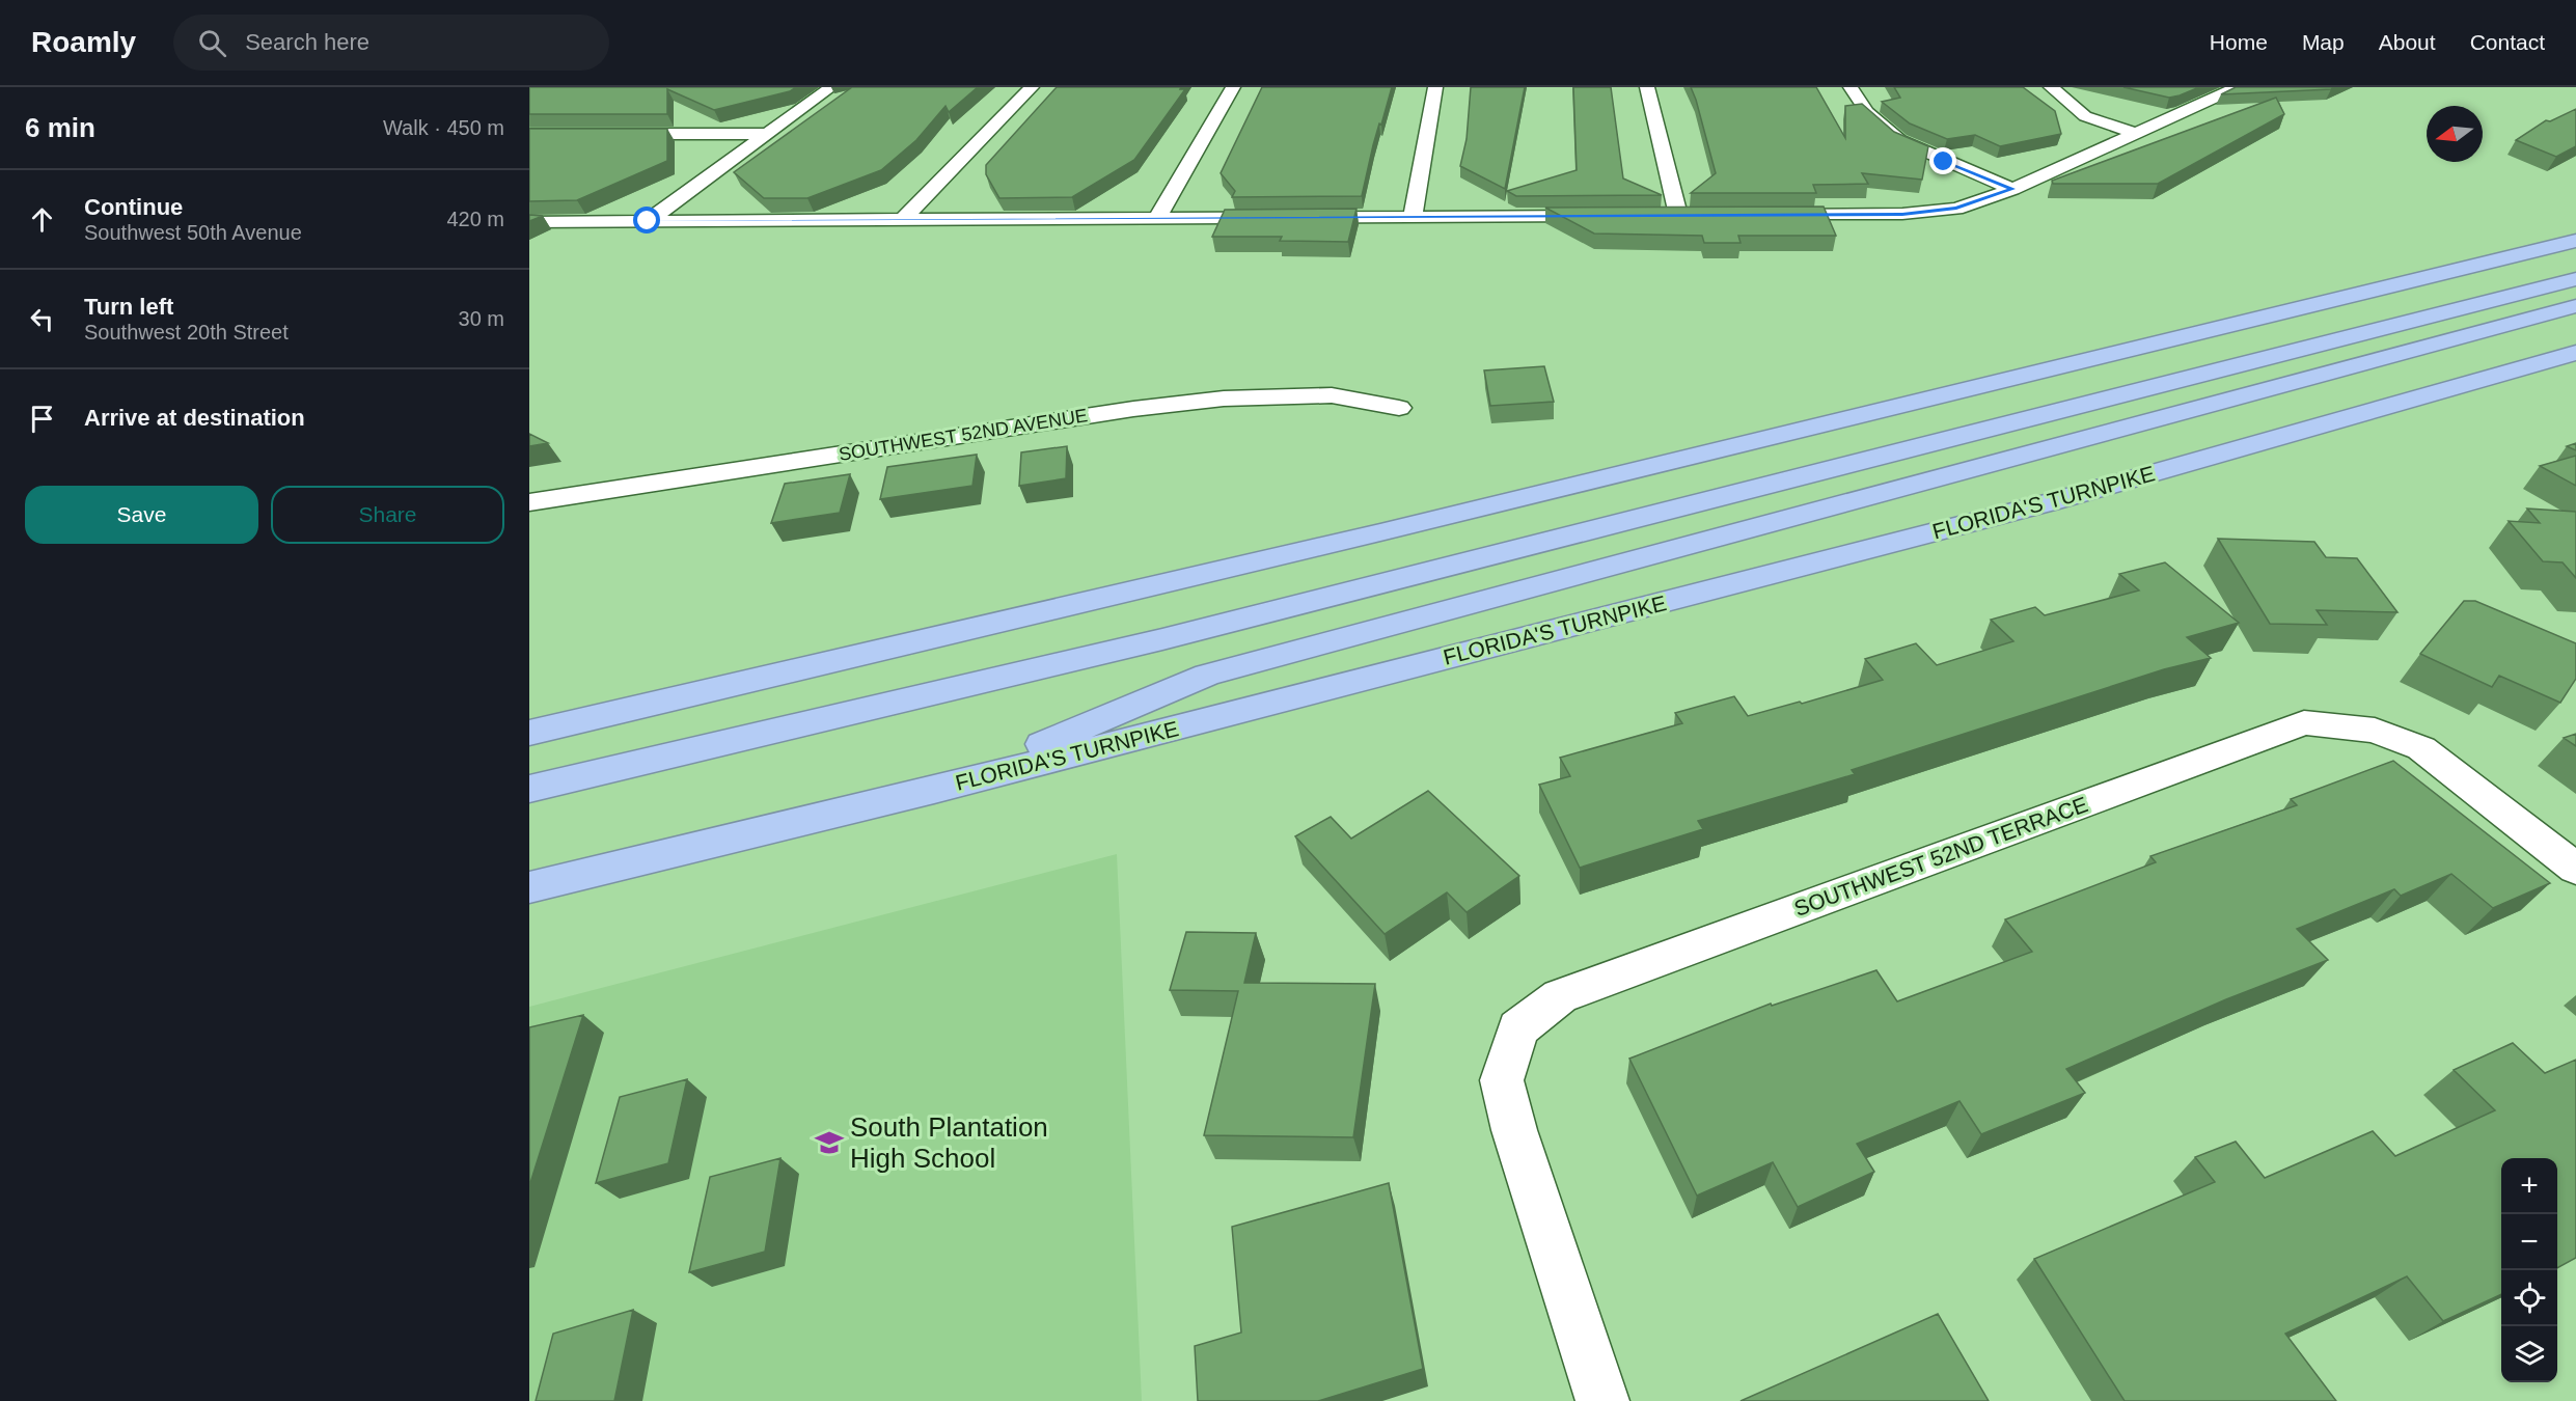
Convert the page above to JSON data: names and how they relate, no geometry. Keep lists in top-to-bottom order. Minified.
{"streets":{"highway":["FLORIDA'S TURNPIKE"],"street":["SOUTHWEST 52ND AVENUE","SOUTHWEST 52ND TERRACE"]},"places":{"school or university":["South Plantation High School"]},"north":"left","page":{"header":"Roamly","search":"Search here","nav":["Home","Map","About","Contact"],"heading":["6 min","Walk · 450 m"],"list":[["Continue","Southwest 50th Avenue","420 m"],["Turn left","Southwest 20th Street","30 m"],"Arrive at destination"],"buttons":["Save","Share"],"map_buttons":["+","−"]}}
